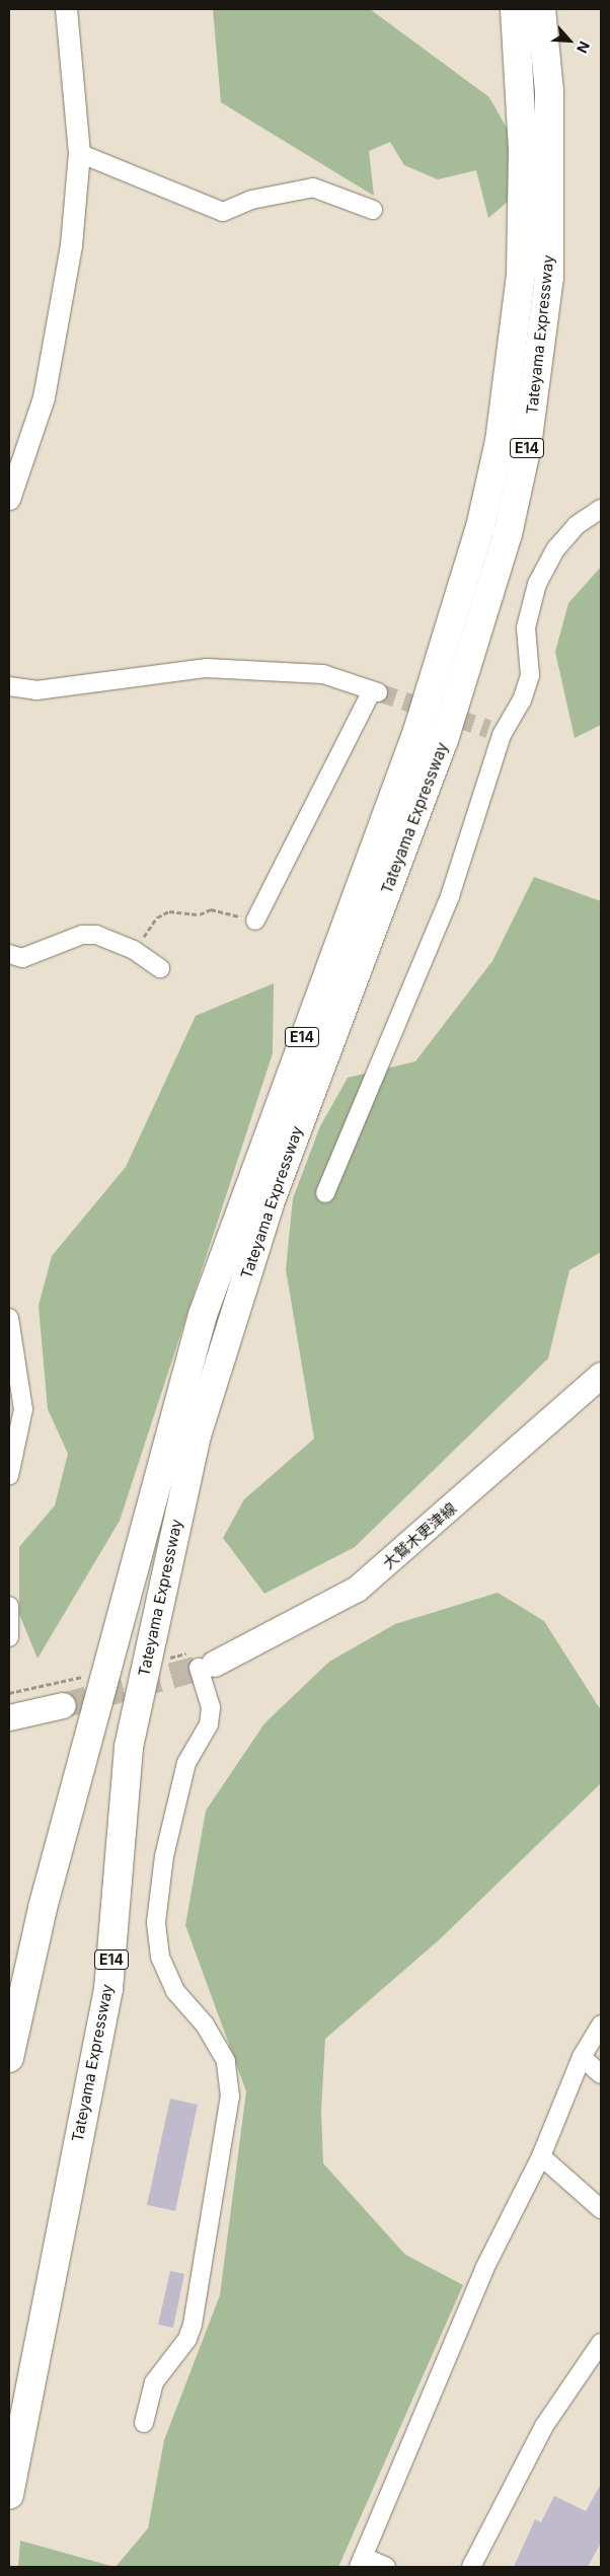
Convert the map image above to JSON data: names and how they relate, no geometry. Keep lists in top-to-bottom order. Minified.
{"streets":{"highway":["Tateyama Expressway","E14"],"main road":["大鷲木更津線"]},"north":"bottom right"}
